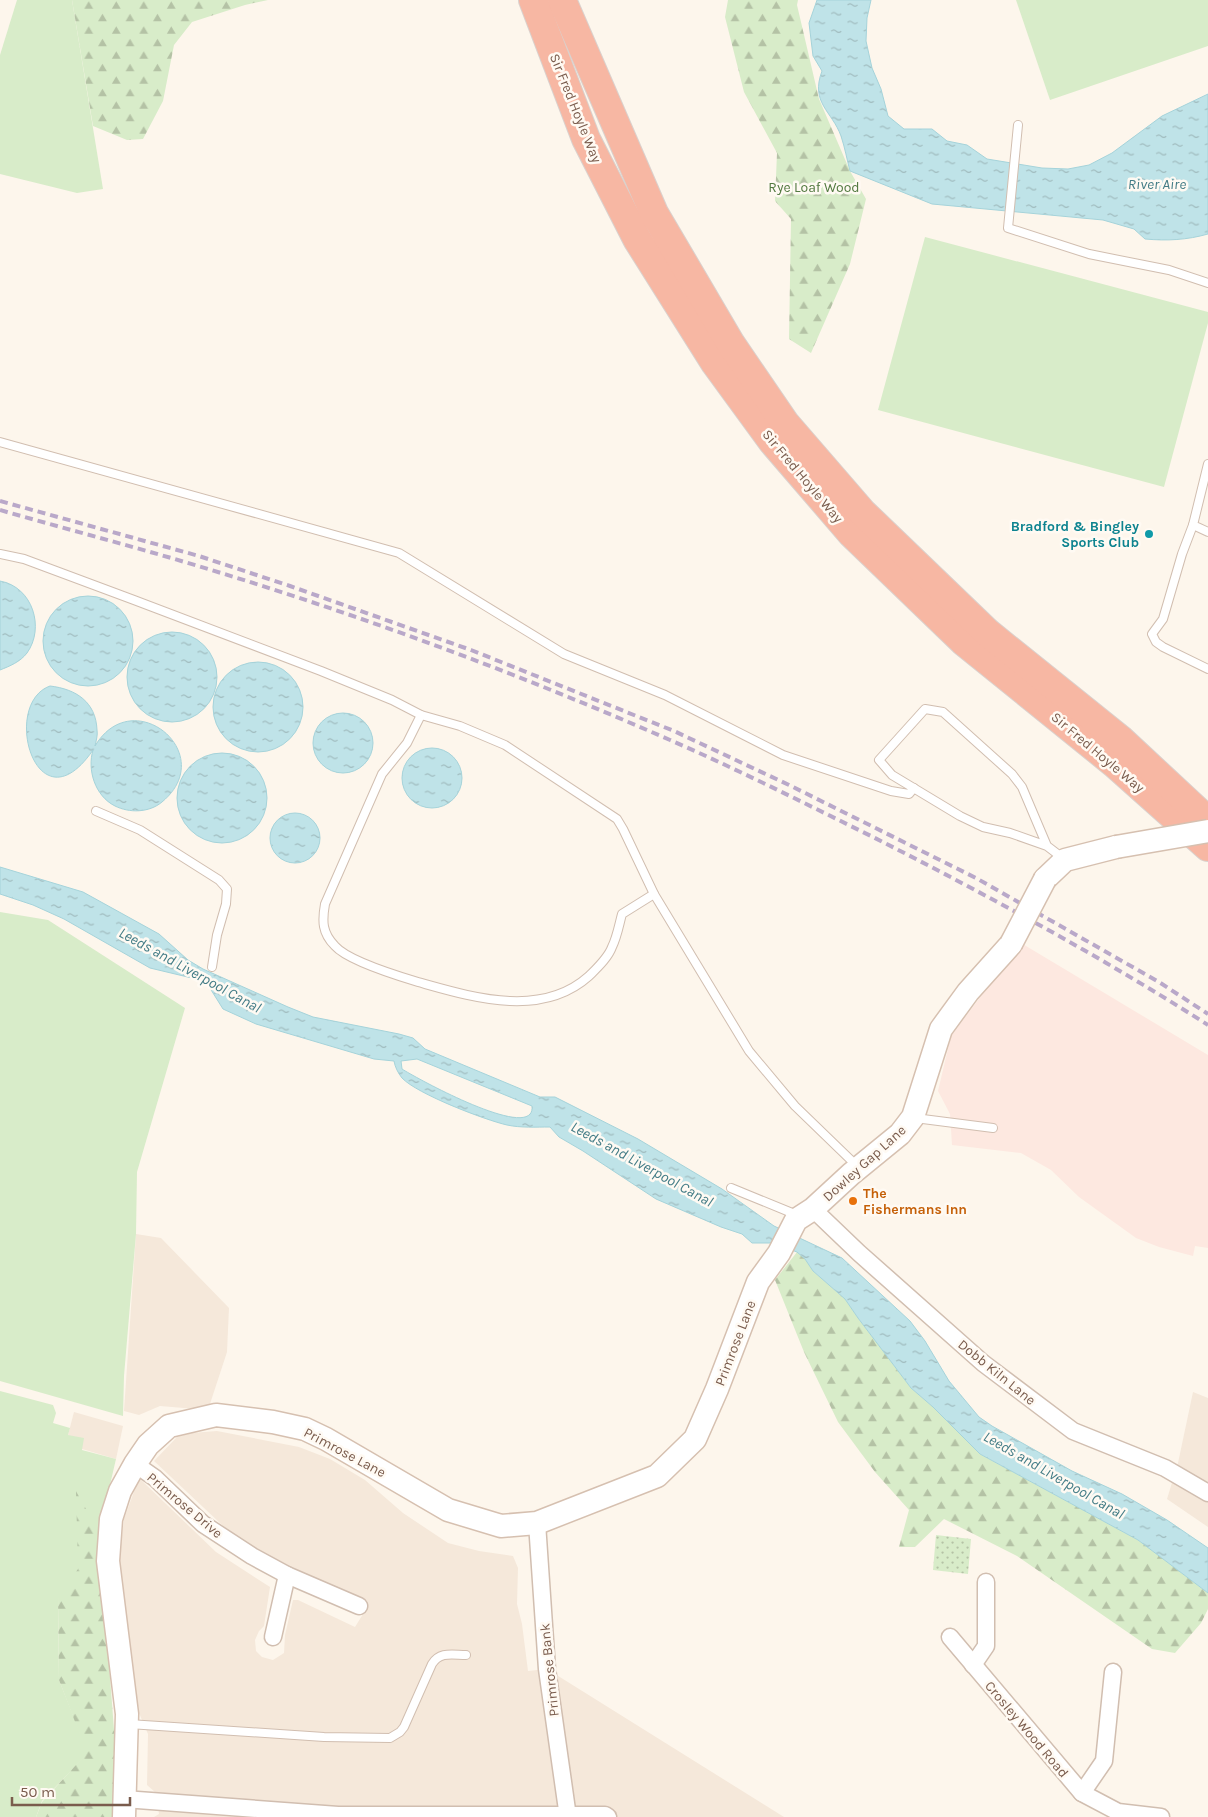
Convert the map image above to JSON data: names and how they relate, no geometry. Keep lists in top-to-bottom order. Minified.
{"streets":{"highway":["Sir Fred Hoyle Way"],"street":["Dowley Gap Lane","Primrose Lane","Dobb Kiln Lane","Primrose Drive","Primrose Bank","Crosley Wood Road"]},"crossings":[["Dowley Gap Lane","Primrose Lane"],["Dowley Gap Lane","Dobb Kiln Lane"],["Primrose Lane","Dobb Kiln Lane"],["Primrose Lane","Primrose Drive"],["Primrose Lane","Primrose Bank"]],"water":["River Aire","Leeds and Liverpool Canal"],"parks":["Rye Loaf Wood"],"places":["Bradford & Bingley Sports Club","The Fishermans Inn"],"scale_bar":"50 m"}
